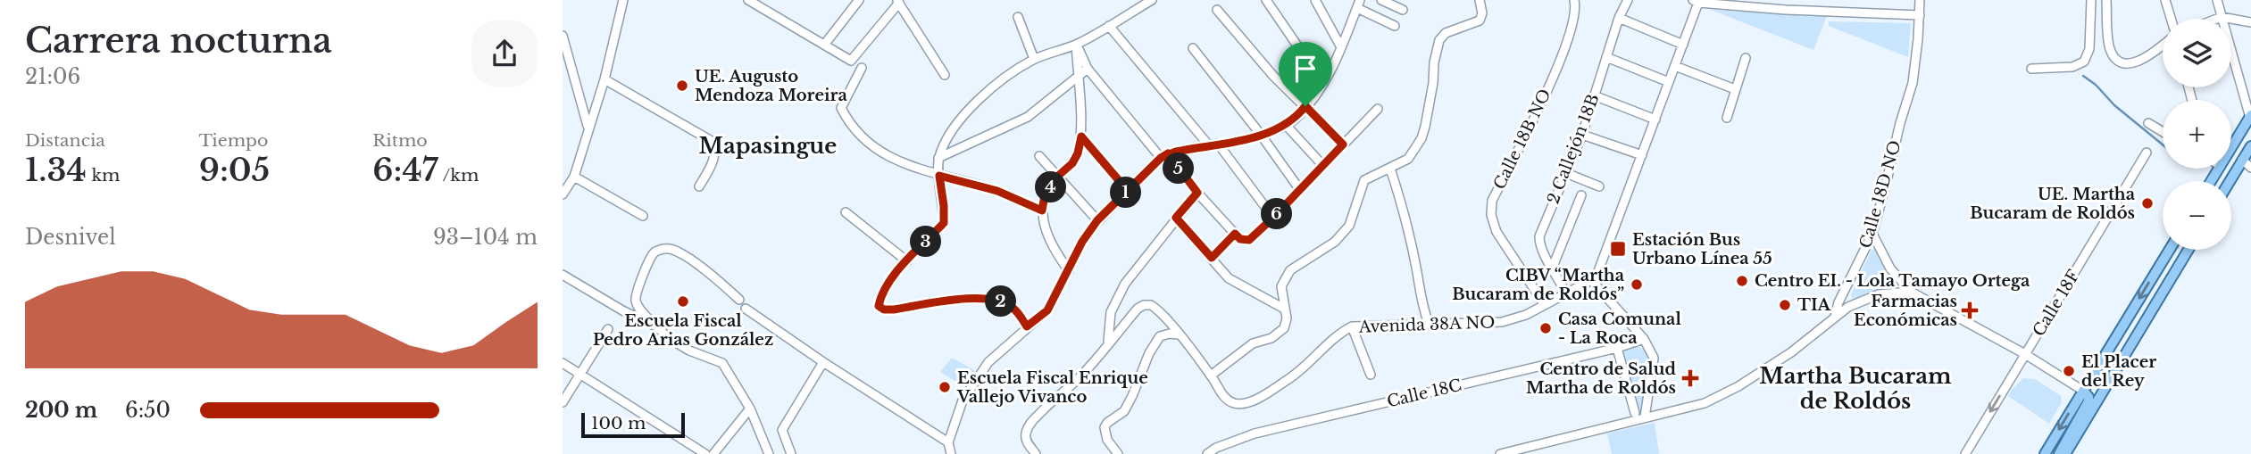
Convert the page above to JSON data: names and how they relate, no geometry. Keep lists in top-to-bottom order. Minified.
{"streets":{"street":["Calle 18B NO","2 Callejón 18B","Calle 18D NO","Calle 18F","Avenida 38A NO","Calle 18C"]},"crossings":[["Calle 18B NO","Avenida 38A NO"]],"districts":["Mapasingue","Martha Bucaram de Roldós"],"places":{"other":["UE. Augusto Mendoza Moreira","UE. Martha Bucaram de Roldós","Centro EI. - Lola Tamayo Ortega","CIBV “Martha Bucaram de Roldós”","Escuela Fiscal Pedro Arias González","TIA","Casa Comunal - La Roca","El Placer del Rey","Escuela Fiscal Enrique Vallejo Vivanco"],"transit":["Estación Bus Urbano Línea 55"],"health":["Farmacias Económicas","Centro de Salud Martha de Roldós"]},"scale_bar":"100 m","page":{"heading":["Carrera nocturna","21:06"],"map_buttons":["+","−"],"stats":[["Distancia","1.34 km"],["Tiempo","9:05"],["Ritmo","6:47 /km"]],"pins":["5","4","1","6","3","2"],"chart":["Desnivel","93–104 m"],"list":[{"name":"200 m","note":"6:50"}],"scale":"100 m"}}
